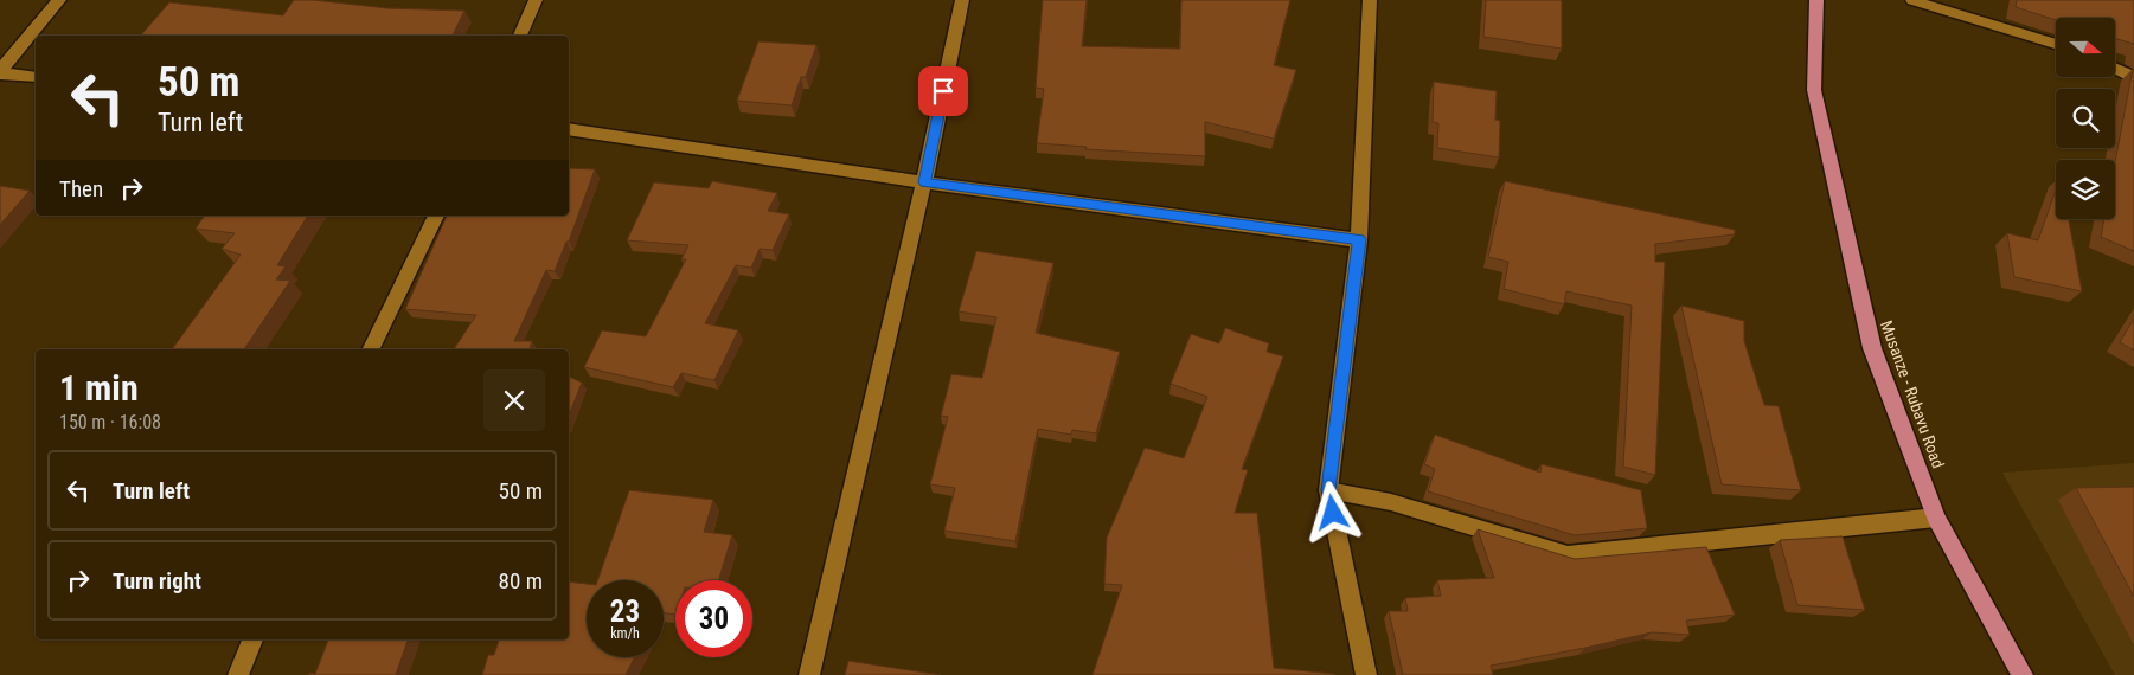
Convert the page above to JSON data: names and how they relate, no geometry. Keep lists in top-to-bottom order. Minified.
{"streets":{"highway":["Musanze - Rubavu Road"]},"north":"right","page":{"turn":["50 m","Turn left"],"then":"Then","heading":["1 min","150 m · 16:08"],"list":[{"name":"Turn left","value":"50 m"},{"name":"Turn right","value":"80 m"}],"speed":"23 km/h","limit":"30"}}
